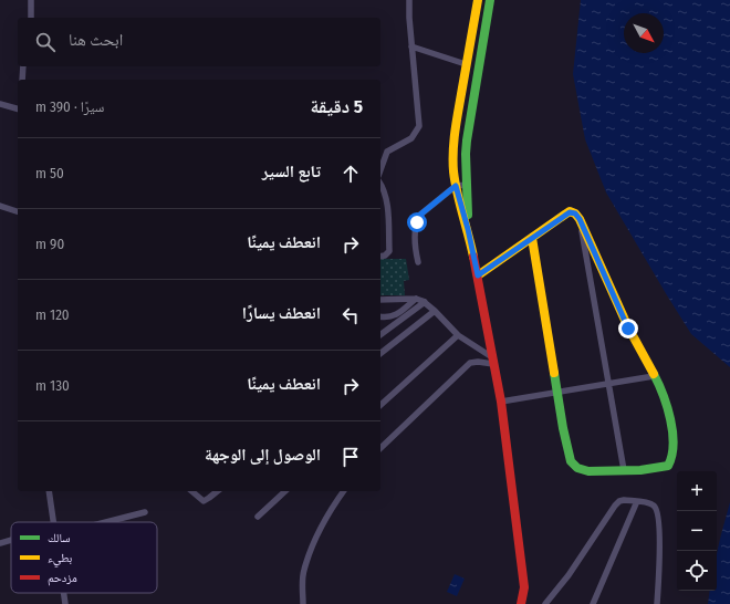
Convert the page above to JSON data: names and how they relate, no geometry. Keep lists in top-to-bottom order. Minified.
{"legend":["سالك","بطيء","مزدحم"],"north":"bottom right","page":{"search":"ابحث هنا","heading":["5 دقيقة","سيرًا · 390 m"],"list":[["تابع السير","50 m"],["انعطف يمينًا","90 m"],["انعطف يسارًا","120 m"],["انعطف يمينًا","130 m"],"الوصول إلى الوجهة"],"map_buttons":["+","−"]}}
